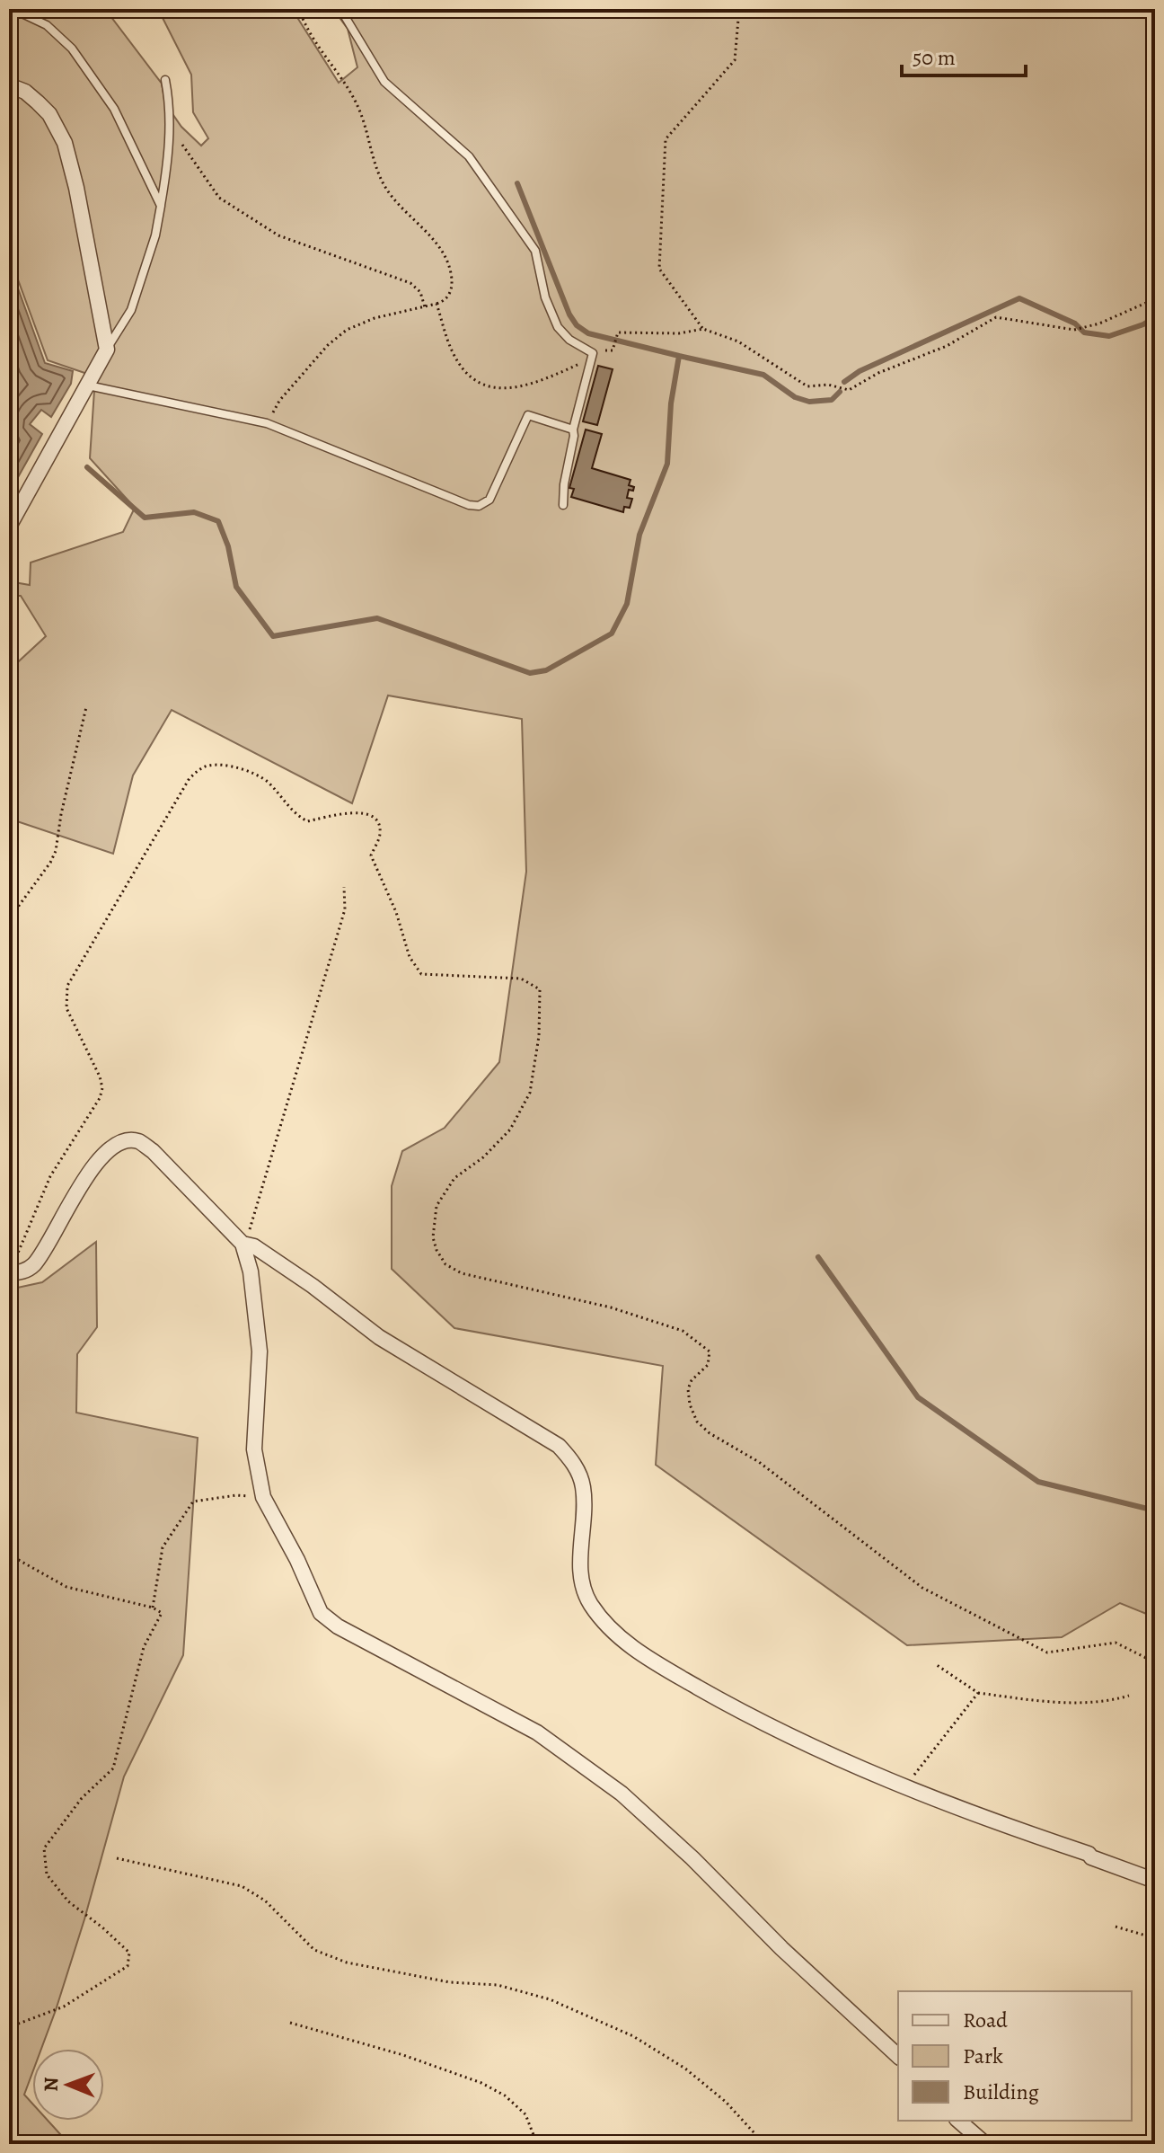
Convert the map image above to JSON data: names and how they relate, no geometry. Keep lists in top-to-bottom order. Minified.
{"legend":["Road","Park","Building"],"scale_bar":"50 m","north":"left"}
